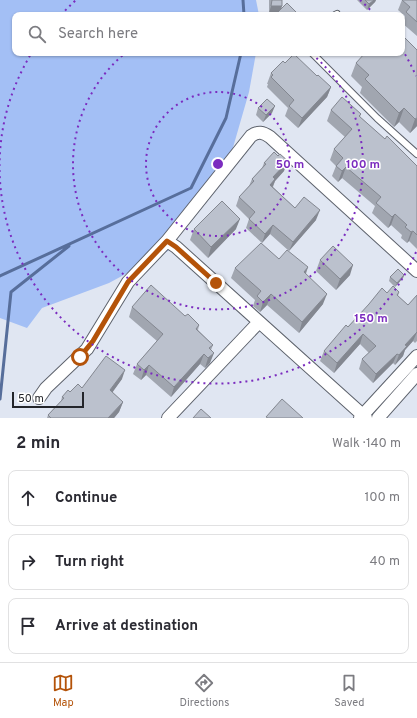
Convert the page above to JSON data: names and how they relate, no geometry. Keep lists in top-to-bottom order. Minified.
{"scale_bar":"50 m","page":{"search":"Search here","scale":"50 m","heading":["2 min","Walk · 140 m"],"list":[["Continue","100 m"],["Turn right","40 m"],"Arrive at destination"],"nav":["Map","Directions","Saved"]},"rings":["50 m","100 m","150 m"]}
